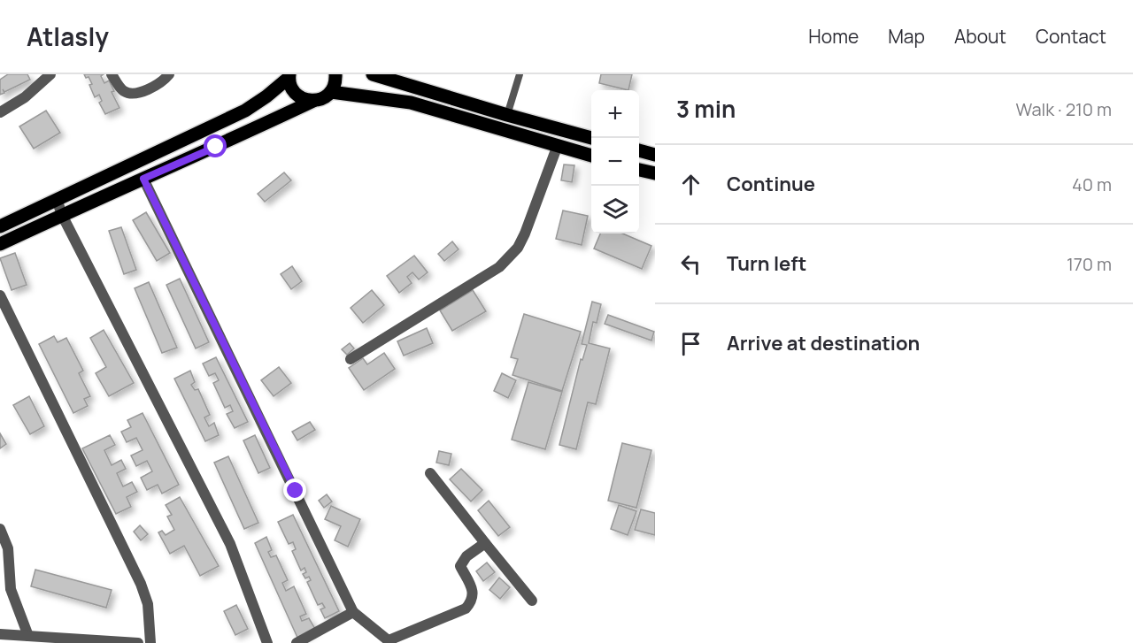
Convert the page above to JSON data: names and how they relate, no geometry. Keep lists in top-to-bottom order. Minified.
{"page":{"header":"Atlasly","nav":["Home","Map","About","Contact"],"heading":["3 min","Walk · 210 m"],"map_buttons":["+","−"],"list":[["Continue","40 m"],["Turn left","170 m"],"Arrive at destination"]}}
